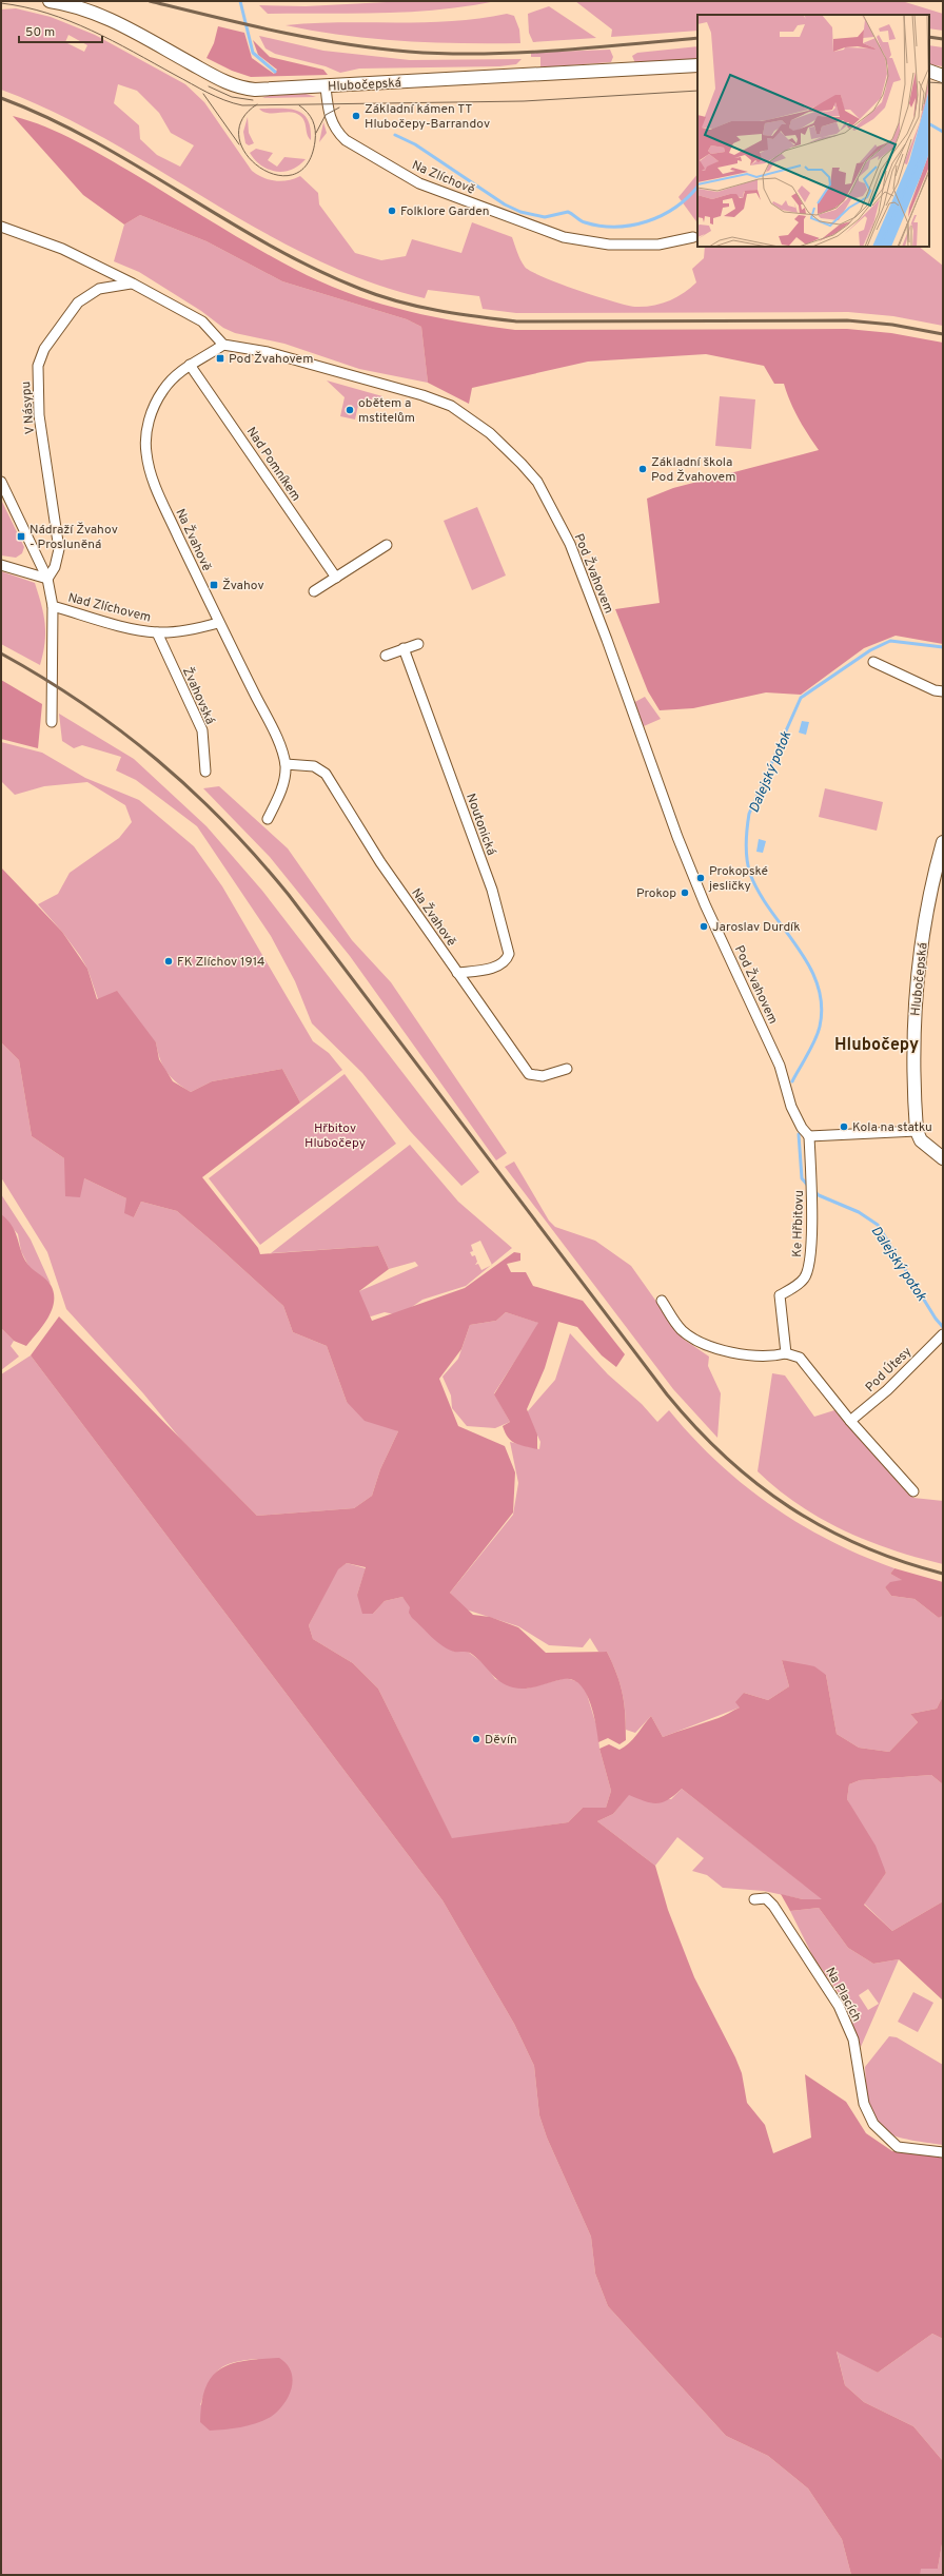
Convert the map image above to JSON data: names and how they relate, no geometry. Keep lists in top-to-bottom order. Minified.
{"streets":{"street":["Hlubočepská","Na Zlíchově","V Násypu","Nad Pomníkem","Na Žvahově","Pod Žvahovem","Nad Zlíchovem","Žvahovská","Noutonická","Ke Hřbitovu","Pod Útesy","Na Placích"]},"crossings":[["Hlubočepská","Na Zlíchově"],["V Násypu","Nad Zlíchovem"],["Nad Pomníkem","Na Žvahově"],["Na Žvahově","Pod Žvahovem"],["Na Žvahově","Nad Zlíchovem"],["Na Žvahově","Noutonická"],["Pod Žvahovem","Ke Hřbitovu"],["Nad Zlíchovem","Žvahovská"]],"districts":["Hlubočepy"],"water":["Dalejský potok"],"parks":["Hřbitov Hlubočepy"],"places":{"other":["Základní kámen TT Hlubočepy-Barrandov","Folklore Garden","obětem a mstitelům","Základní škola Pod Žvahovem","Prokopské jesličky","Prokop","Jaroslav Durdík","FK Zlíchov 1914","Kola na statku","Děvín"],"transit":["Pod Žvahovem","Nádraží Žvahov - Prosluněná","Žvahov"]},"scale_bar":"50 m"}
